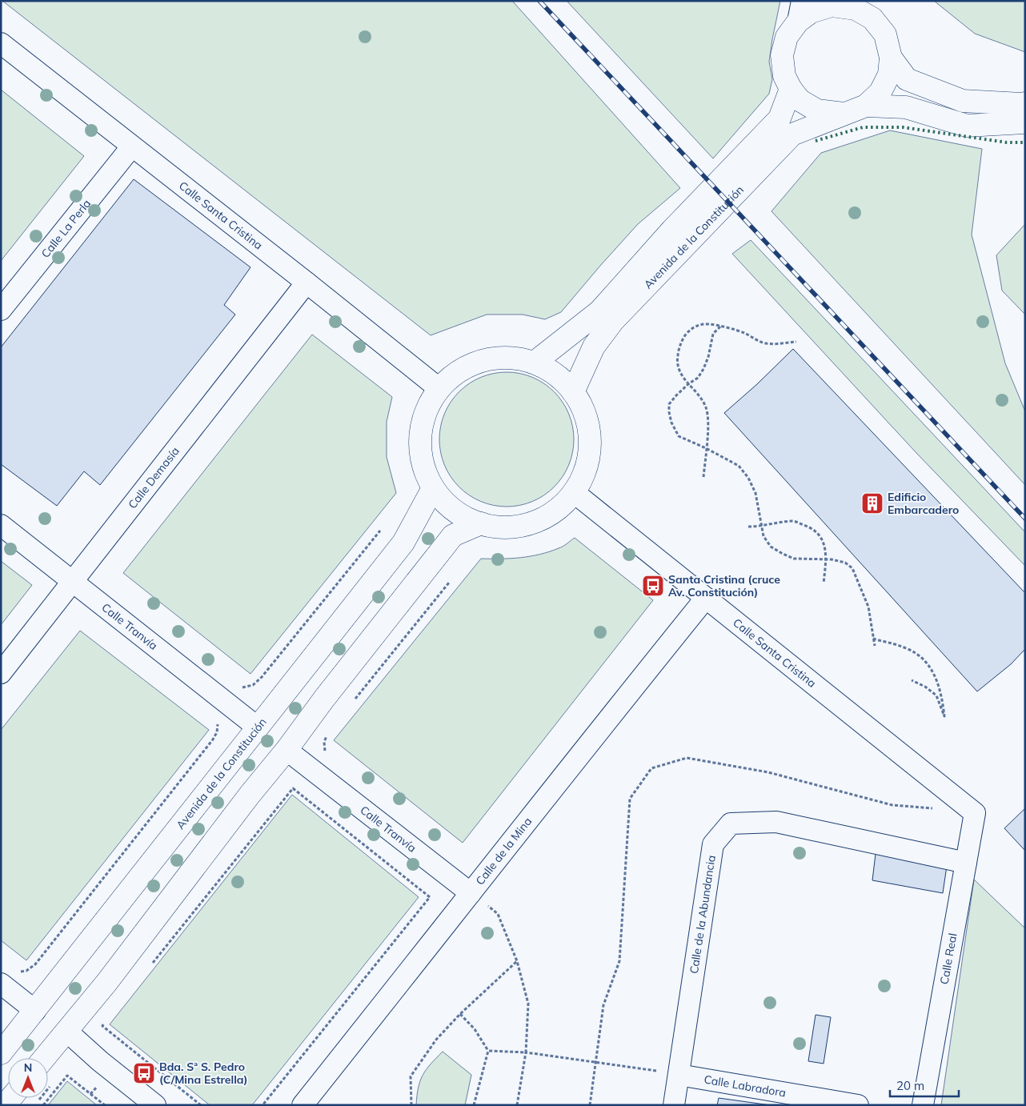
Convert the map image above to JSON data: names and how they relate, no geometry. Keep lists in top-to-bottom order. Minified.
{"streets":{"main road":["Avenida de la Constitución"],"street":["Calle Santa Cristina","Calle La Perla","Calle Demasía","Calle Tranvía","Calle de la Mina","Calle de la Abundancia","Calle Real","Calle Labradora"]},"crossings":[["Calle Santa Cristina","Calle La Perla"],["Calle Santa Cristina","Calle Demasía"],["Calle Santa Cristina","Calle de la Mina"],["Calle Santa Cristina","Calle Real"],["Avenida de la Constitución","Calle Tranvía"],["Calle Demasía","Calle Tranvía"],["Calle Tranvía","Calle de la Mina"],["Calle de la Abundancia","Calle Real"],["Calle de la Abundancia","Calle Labradora"]],"places":{"building":["Edificio Embarcadero"],"bus stop":["Santa Cristina (cruce Av. Constitución)","Bda. Sª S. Pedro (C/Mina Estrella)"]},"scale_bar":"20 m","north":"top"}
